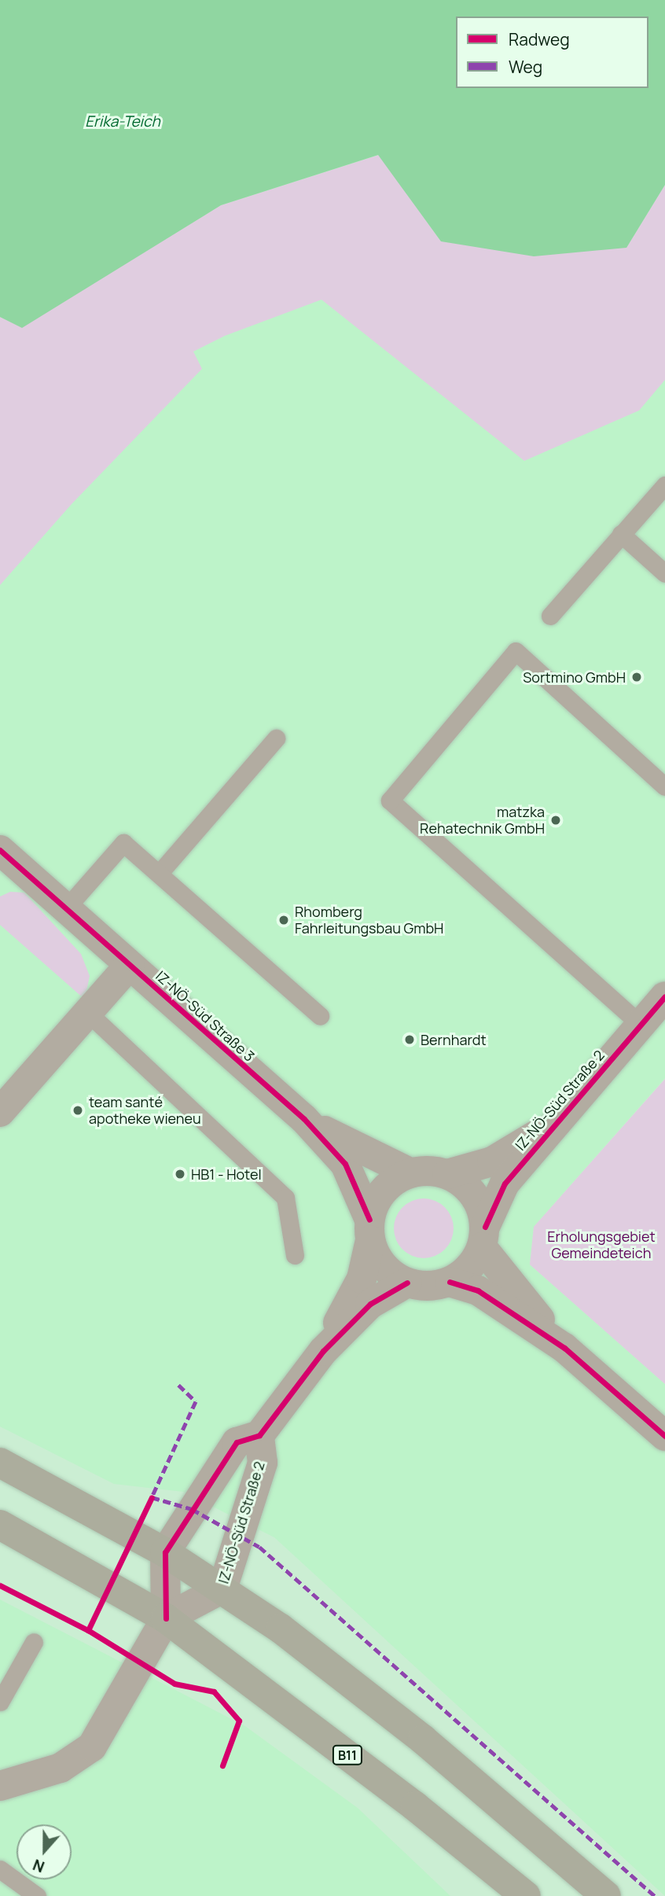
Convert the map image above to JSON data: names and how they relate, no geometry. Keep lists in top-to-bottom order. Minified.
{"streets":{"main road":["B11"],"street":["IZ-NÖ-Süd Straße 3","IZ-NÖ-Süd Straße 2"]},"crossings":[["IZ-NÖ-Süd Straße 3","IZ-NÖ-Süd Straße 2"],["IZ-NÖ-Süd Straße 2","B11"]],"water":["Erika-Teich"],"parks":["Erholungsgebiet Gemeindeteich"],"places":["Sortmino GmbH","matzka Rehatechnik GmbH","Rhomberg Fahrleitungsbau GmbH","Bernhardt","team santé apotheke wieneu","HB1 - Hotel"],"legend":["Radweg","Weg"],"north":"bottom"}
